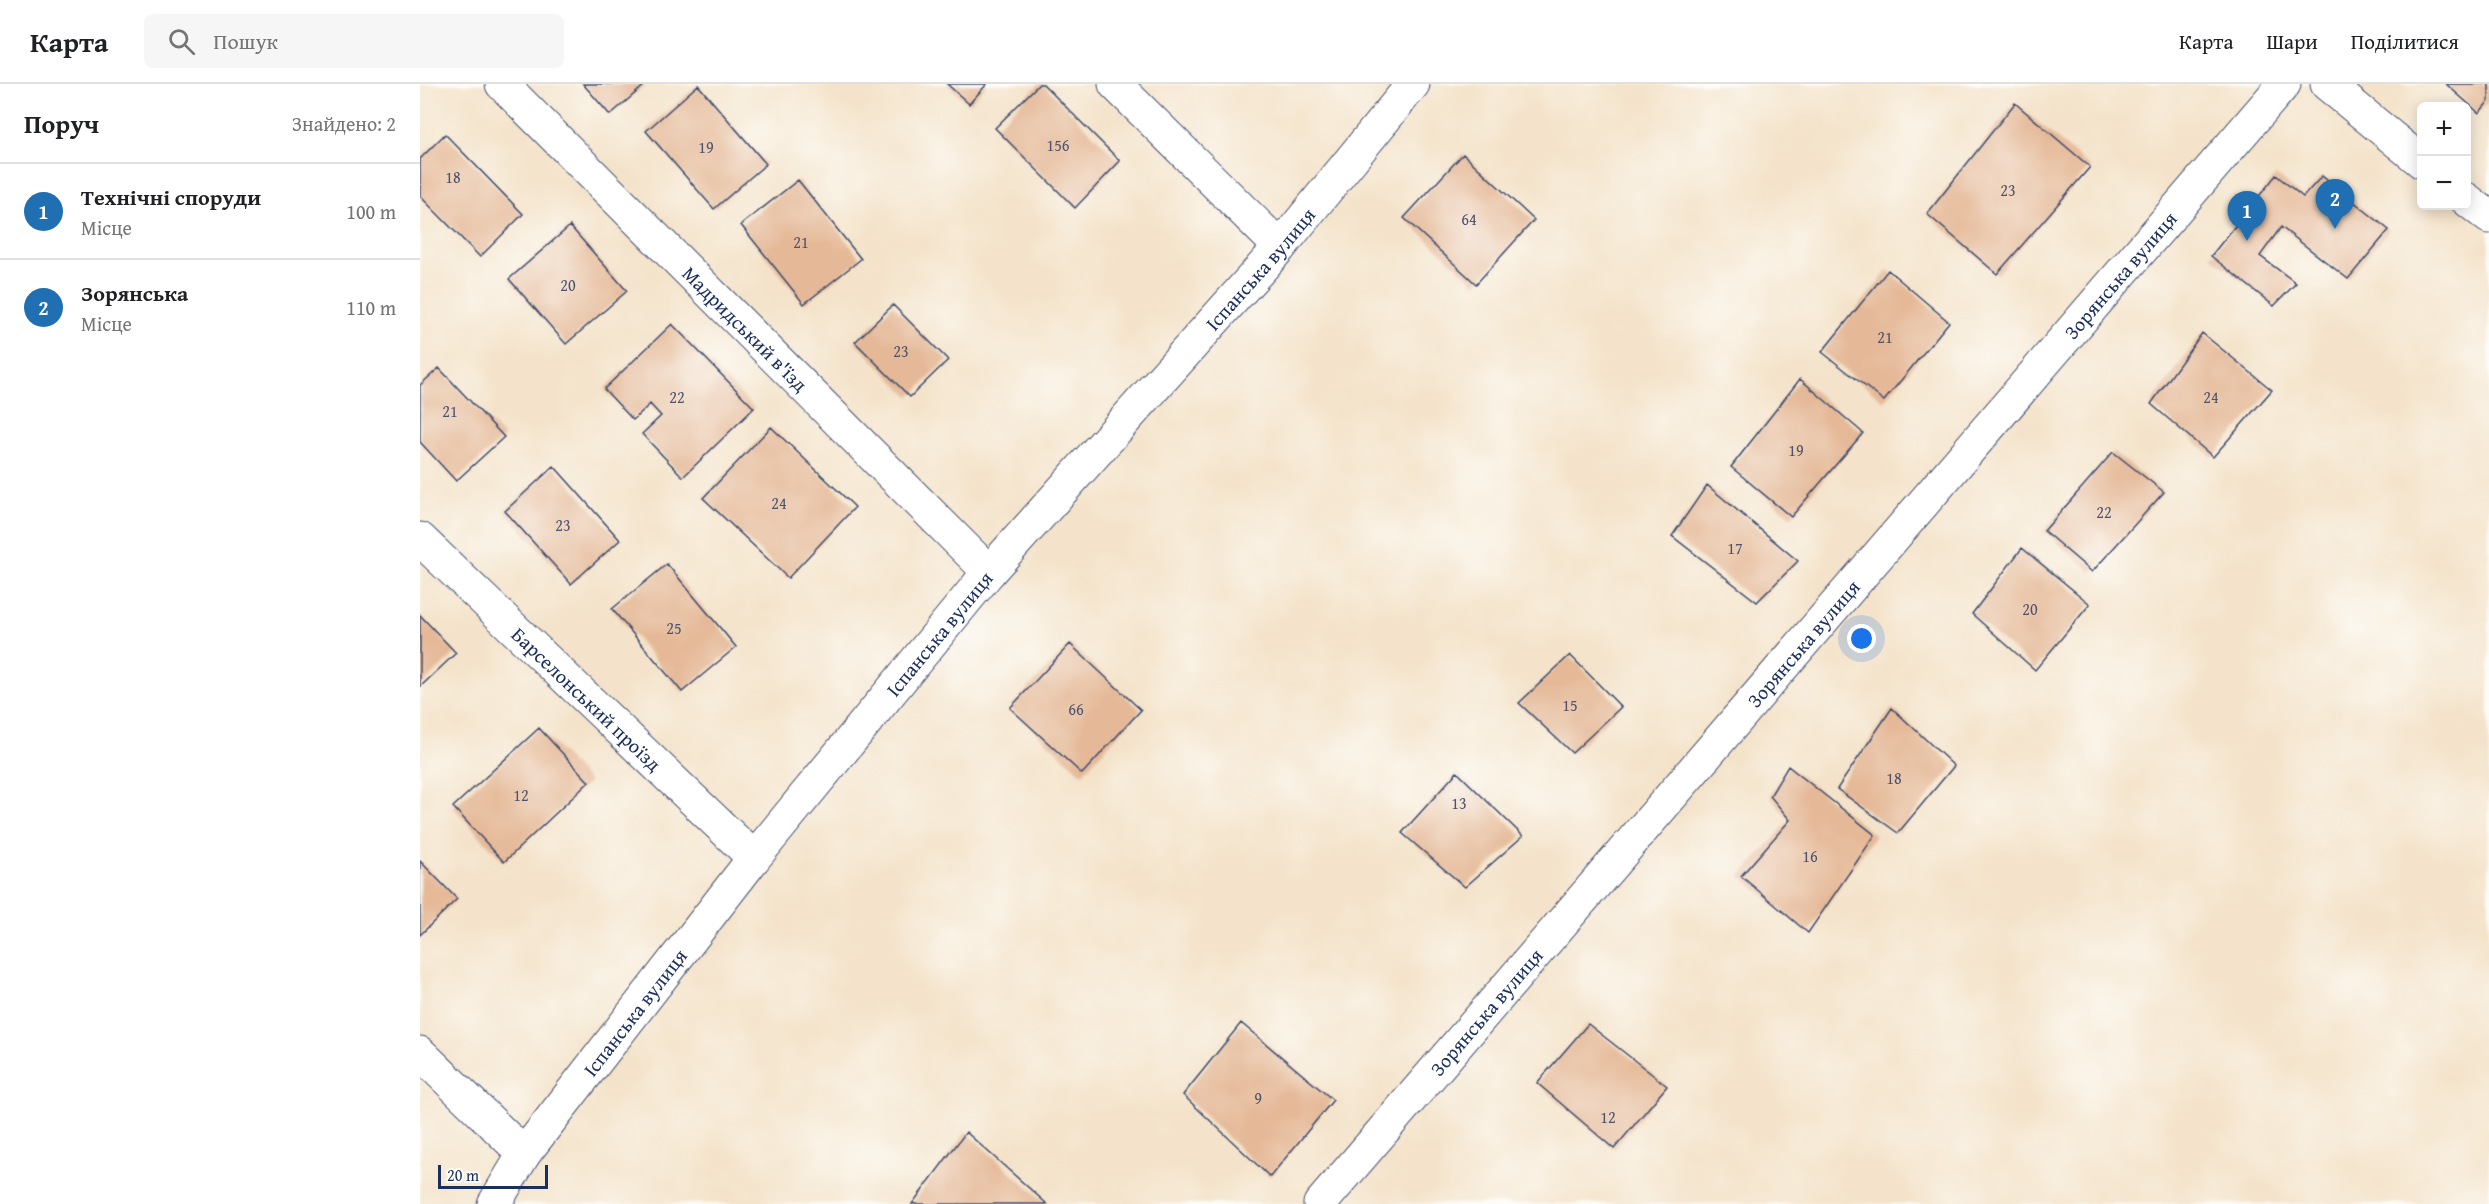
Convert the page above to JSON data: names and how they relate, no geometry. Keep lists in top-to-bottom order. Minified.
{"streets":{"street":["Іспанська вулиця","Зорянська вулиця","Мадридський в'їзд","Барселонський проїзд"]},"crossings":[["Іспанська вулиця","Мадридський в'їзд"],["Іспанська вулиця","Барселонський проїзд"]],"house_numbers":["156","19","18","23","64","21","20","21","23","22","24","21","19","24","22","23","17","20","25","15","66","18","12","13","16","9","12"],"scale_bar":"20 m","page":{"header":"Карта","search":"Пошук","nav":["Карта","Шари","Поділитися"],"heading":["Поруч","Знайдено: 2"],"map_buttons":["+","−"],"list":[{"mark":"1","name":"Технічні споруди","note":"Місце","value":"100 m"},{"mark":"2","name":"Зорянська","note":"Місце","value":"110 m"}],"pins":["2","1"],"scale":"20 m"}}
